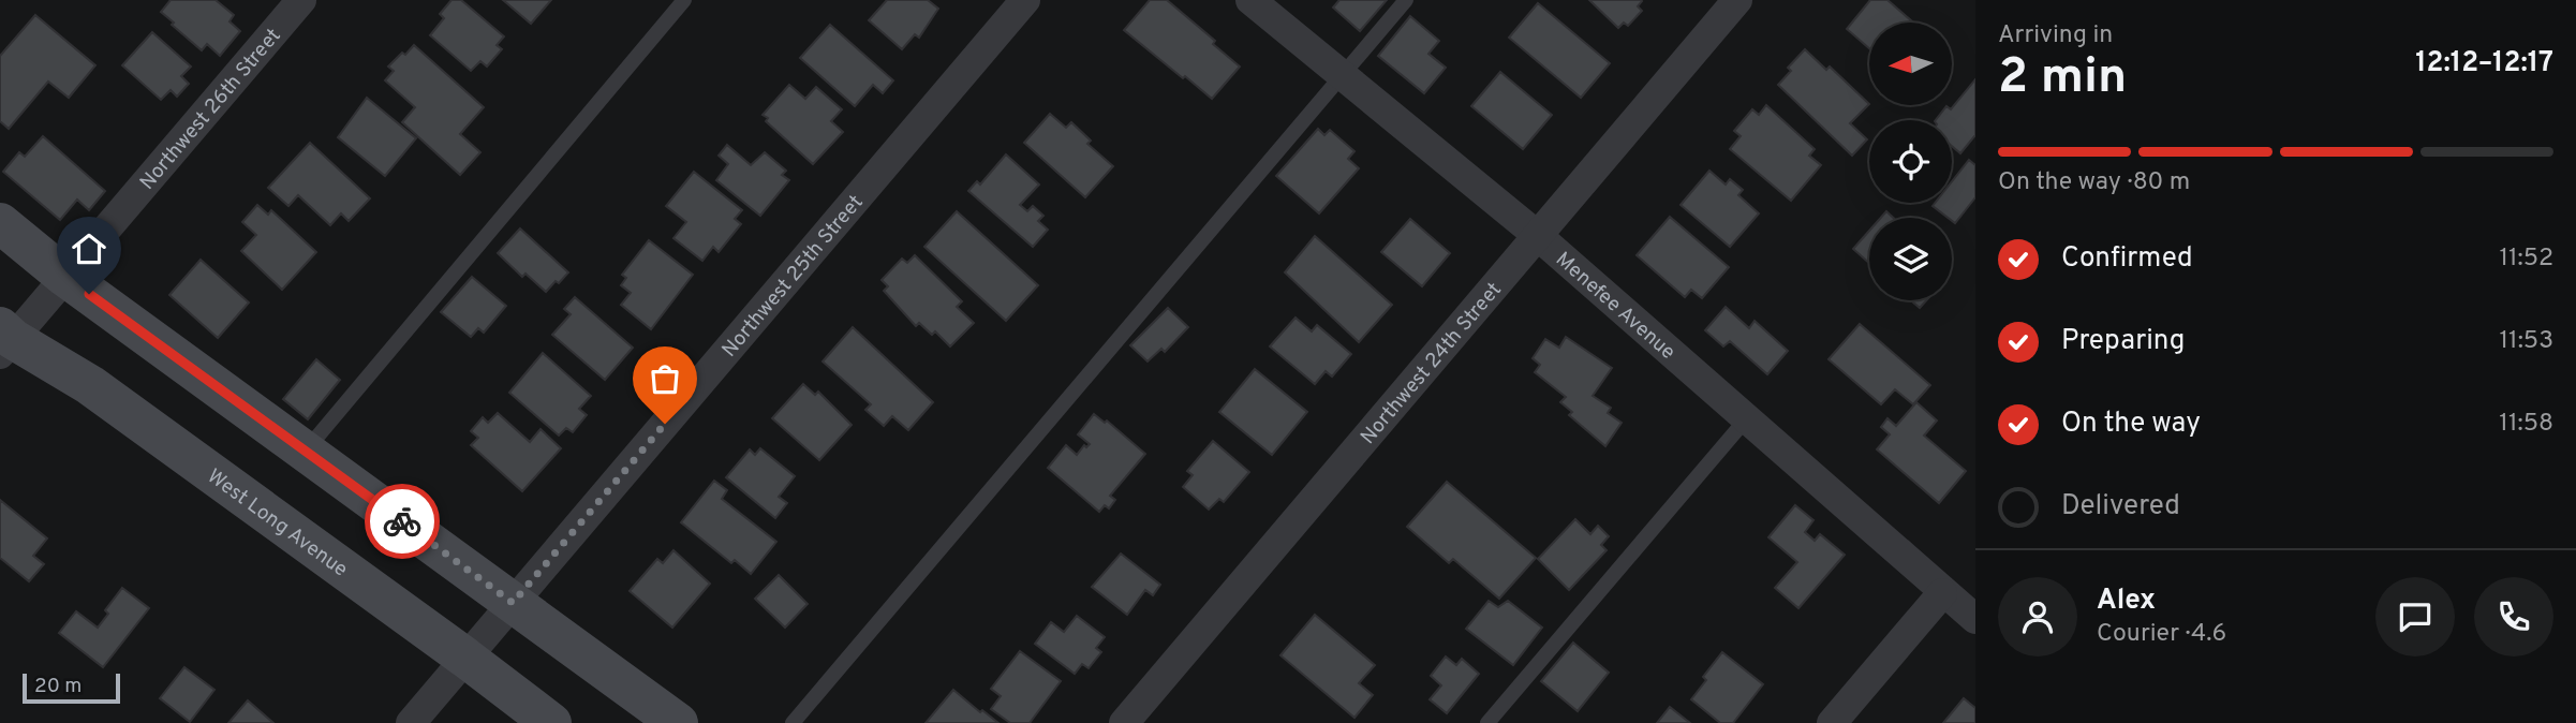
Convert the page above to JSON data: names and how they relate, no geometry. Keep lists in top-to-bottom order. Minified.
{"streets":{"main road":["West Long Avenue"],"street":["Northwest 26th Street","Northwest 25th Street","Menefee Avenue","Northwest 24th Street"]},"crossings":[["Northwest 26th Street","West Long Avenue"],["Northwest 25th Street","West Long Avenue"],["Menefee Avenue","Northwest 24th Street"]],"scale_bar":"20 m","north":"left","page":{"heading":["2 min","Arriving in","12:12–12:17"],"panel":["Alex","Courier · 4.6"],"bar":"On the way · 80 m","list":[["Confirmed","11:52"],["Preparing","11:53"],["On the way","11:58"],"Delivered"],"scale":"20 m"}}
